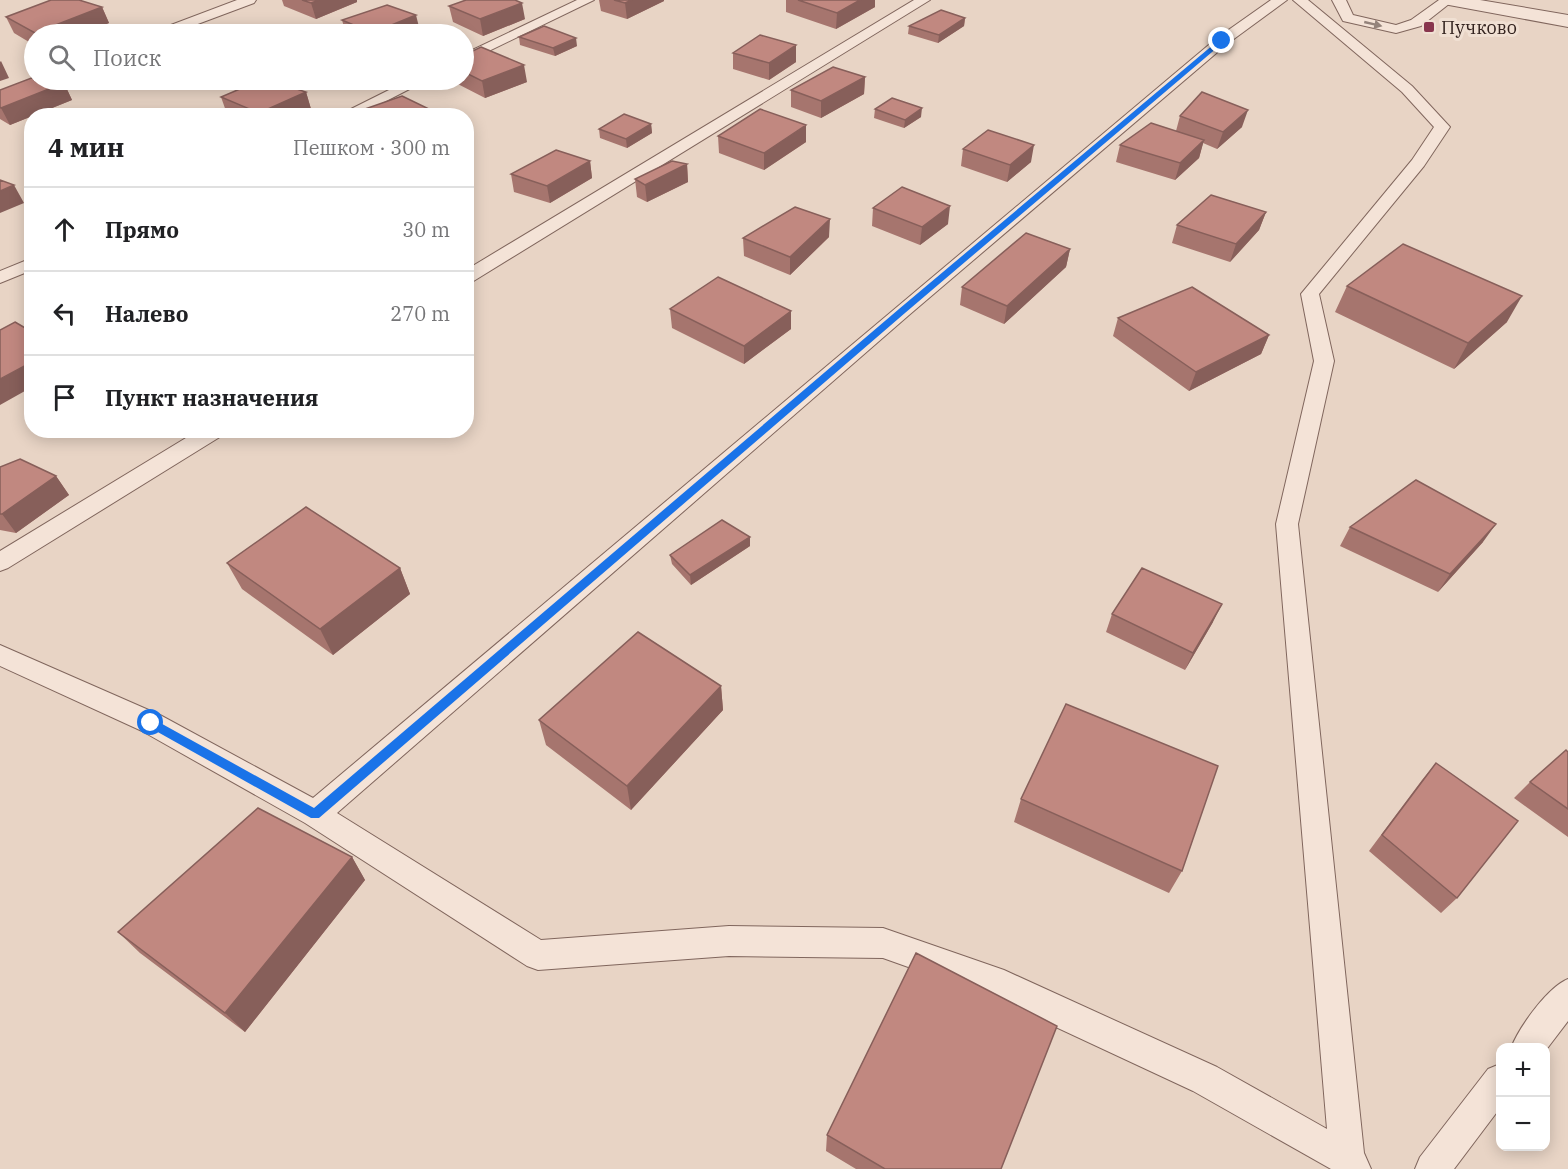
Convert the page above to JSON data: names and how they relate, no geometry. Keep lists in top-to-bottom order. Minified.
{"places":{"transit":["Пучково"]},"page":{"search":"Поиск","heading":["4 мин","Пешком · 300 m"],"list":[["Прямо","30 m"],["Налево","270 m"],"Пункт назначения"],"map_buttons":["+","−"]}}
